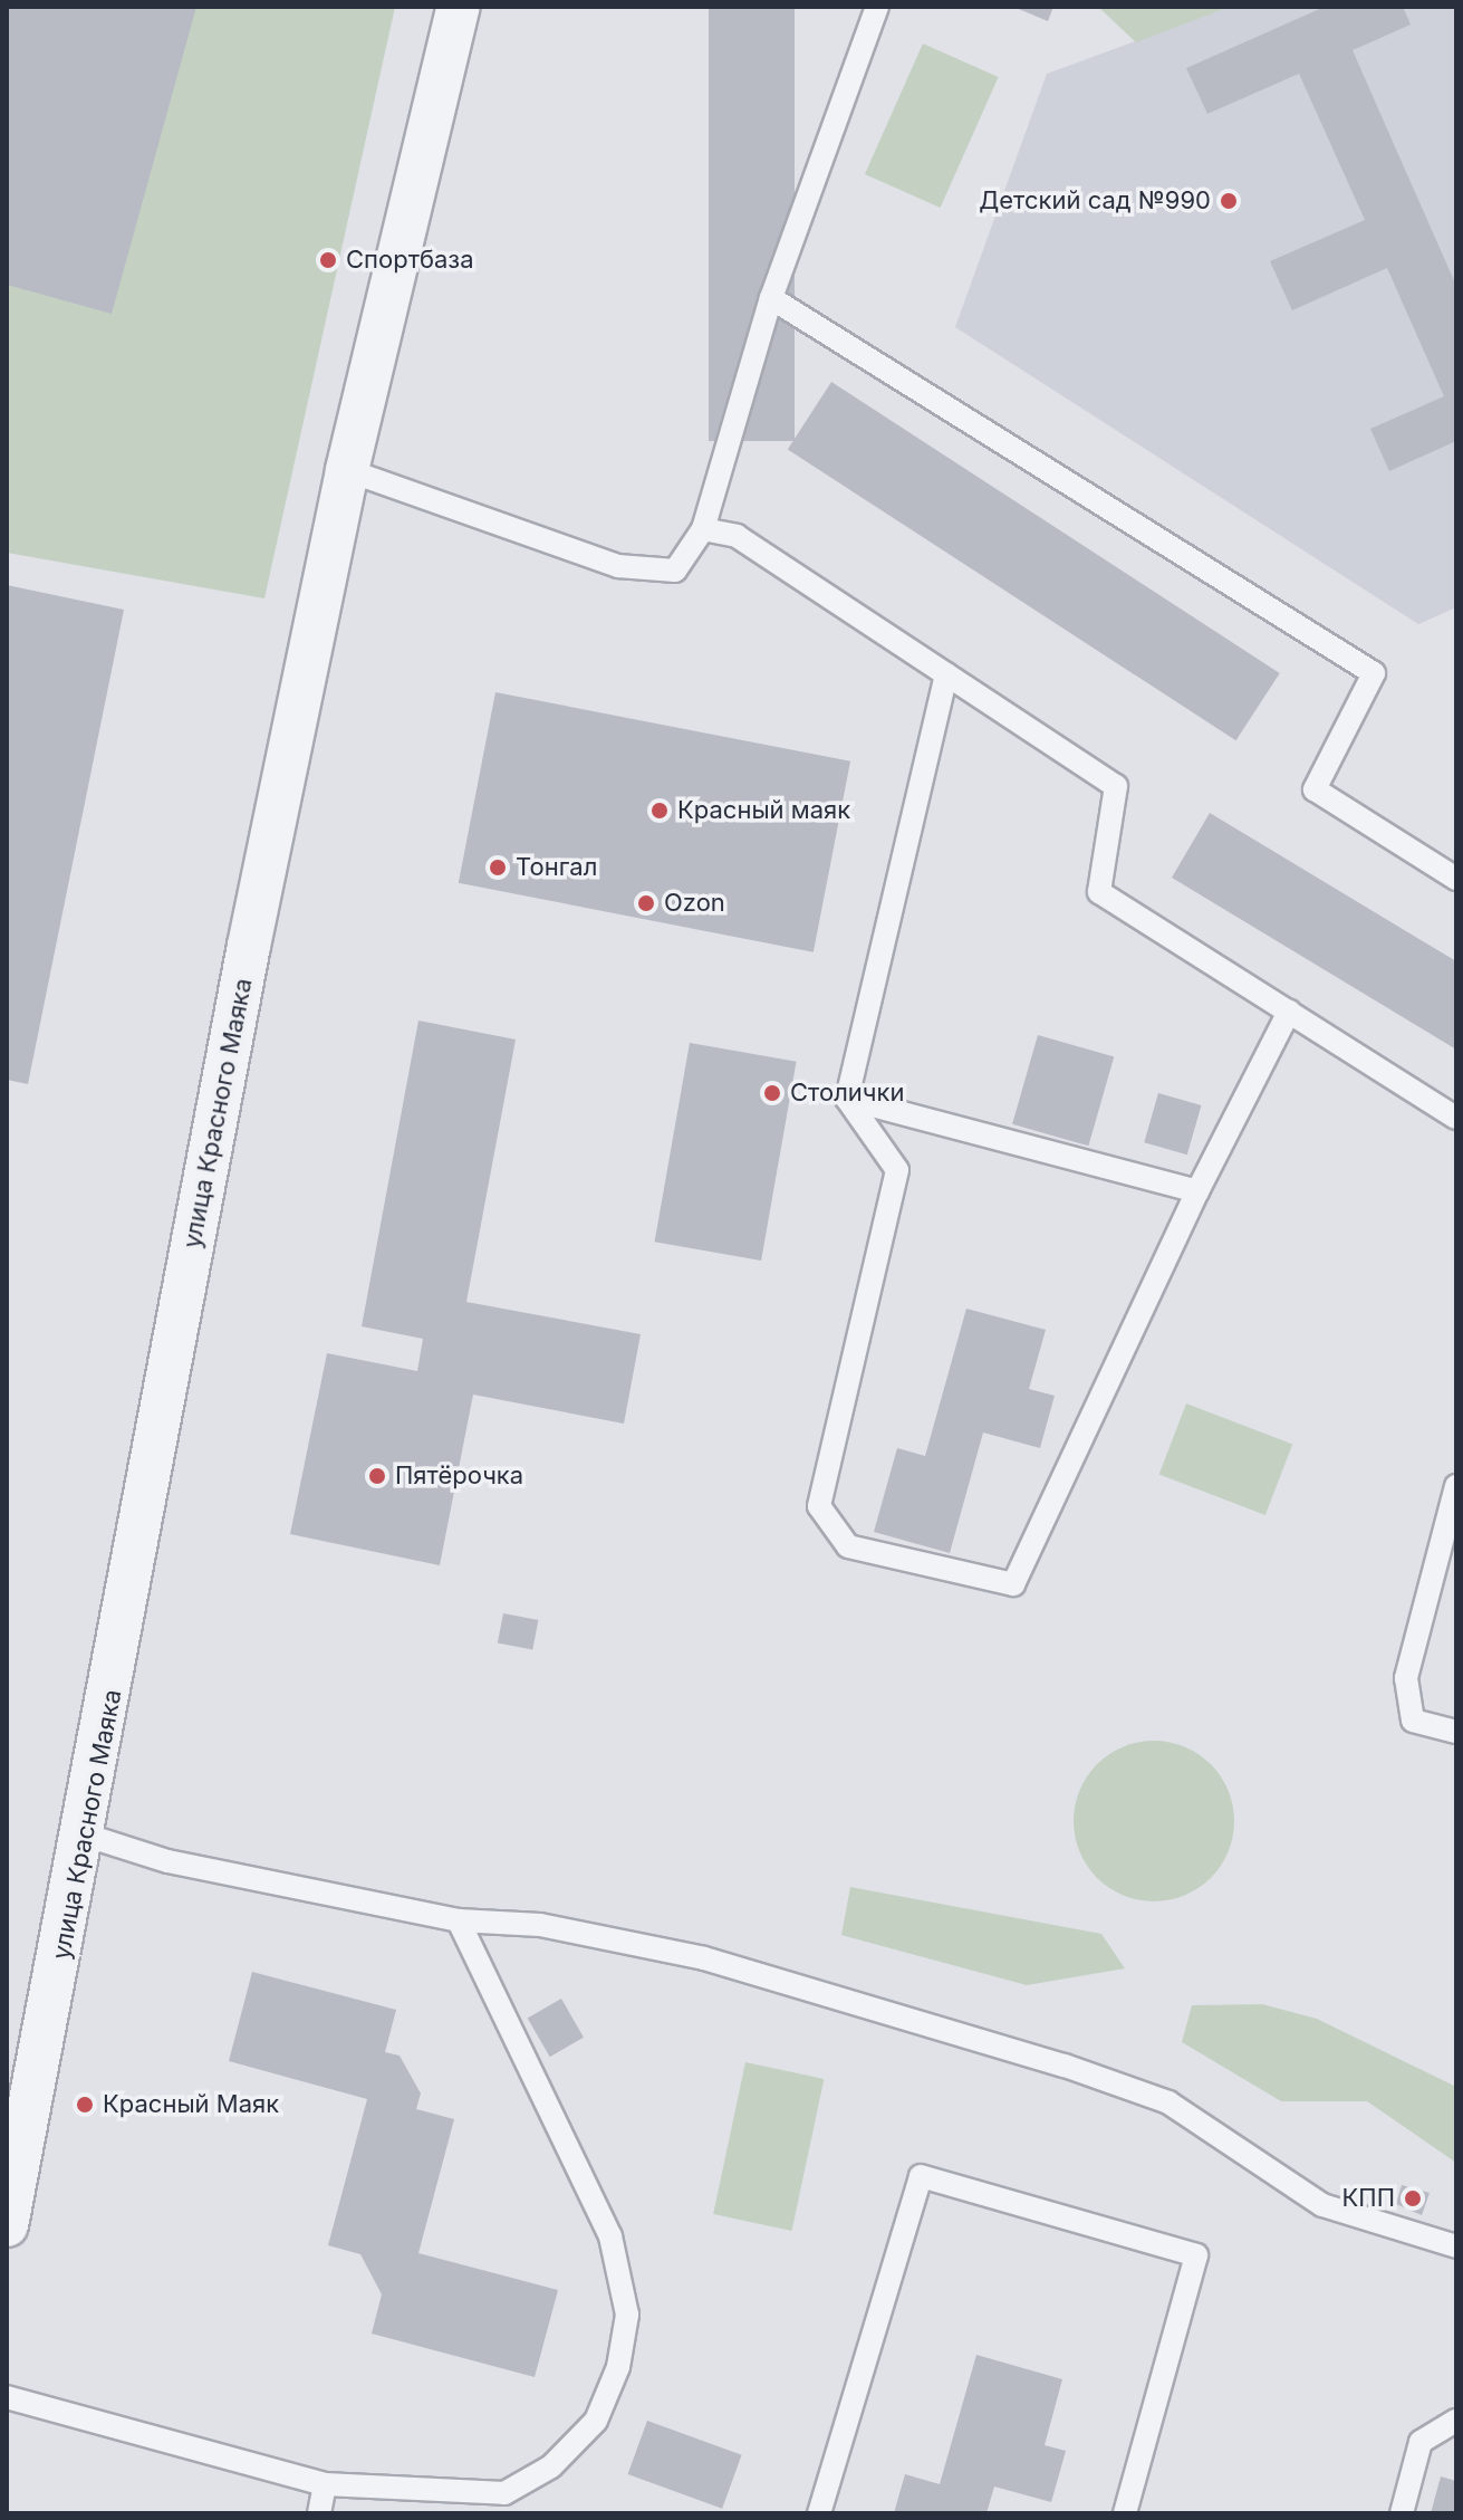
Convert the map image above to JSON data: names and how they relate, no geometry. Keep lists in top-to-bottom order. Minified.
{"streets":{"street":["улица Красного Маяка"]},"places":["Детский сад №990","Спортбаза","Красный маяк","Тонгал","Ozon","Столички","Пятёрочка","Красный Маяк","КПП"]}
